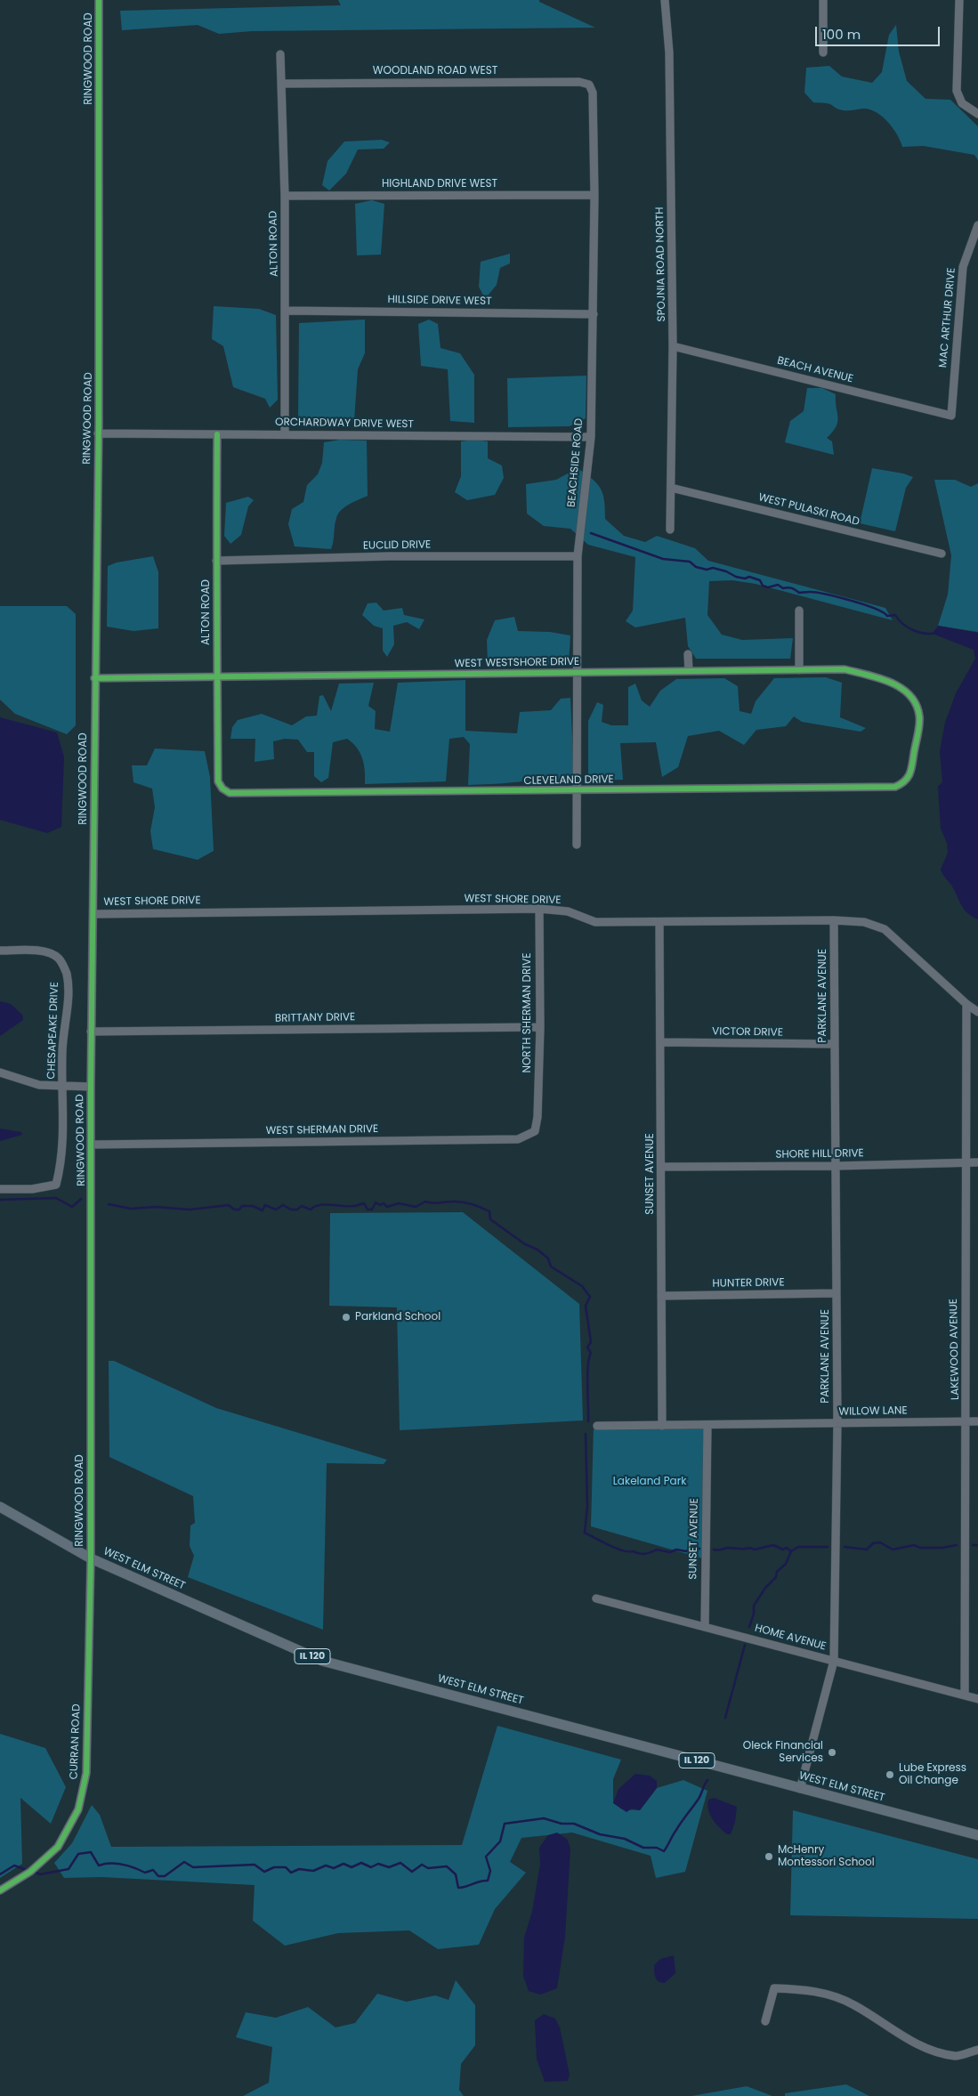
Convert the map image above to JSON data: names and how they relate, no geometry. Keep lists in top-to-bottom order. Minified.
{"streets":{"main road":["WEST ELM STREET","IL 120"],"street":["RINGWOOD ROAD","WOODLAND ROAD WEST","HIGHLAND DRIVE WEST","ALTON ROAD","SPOJNIA ROAD NORTH","HILLSIDE DRIVE WEST","MAC ARTHUR DRIVE","BEACH AVENUE","ORCHARDWAY DRIVE WEST","BEACHSIDE ROAD","WEST PULASKI ROAD","EUCLID DRIVE","WEST WESTSHORE DRIVE","CLEVELAND DRIVE","WEST SHORE DRIVE","PARKLANE AVENUE","NORTH SHERMAN DRIVE","BRITTANY DRIVE","CHESAPEAKE DRIVE","VICTOR DRIVE","WEST SHERMAN DRIVE","SHORE HILL DRIVE","SUNSET AVENUE","HUNTER DRIVE","LAKEWOOD AVENUE","WILLOW LANE","HOME AVENUE","CURRAN ROAD"]},"crossings":[["RINGWOOD ROAD","ORCHARDWAY DRIVE WEST"],["RINGWOOD ROAD","WEST WESTSHORE DRIVE"],["RINGWOOD ROAD","WEST SHORE DRIVE"],["RINGWOOD ROAD","BRITTANY DRIVE"],["RINGWOOD ROAD","CHESAPEAKE DRIVE"],["RINGWOOD ROAD","WEST SHERMAN DRIVE"],["RINGWOOD ROAD","WEST ELM STREET"],["RINGWOOD ROAD","CURRAN ROAD"],["WOODLAND ROAD WEST","ALTON ROAD"],["WOODLAND ROAD WEST","BEACHSIDE ROAD"],["HIGHLAND DRIVE WEST","ALTON ROAD"],["HIGHLAND DRIVE WEST","BEACHSIDE ROAD"],["ALTON ROAD","HILLSIDE DRIVE WEST"],["ALTON ROAD","ORCHARDWAY DRIVE WEST"],["ALTON ROAD","EUCLID DRIVE"],["ALTON ROAD","WEST WESTSHORE DRIVE"],["ALTON ROAD","CLEVELAND DRIVE"],["SPOJNIA ROAD NORTH","BEACH AVENUE"],["SPOJNIA ROAD NORTH","WEST PULASKI ROAD"],["HILLSIDE DRIVE WEST","BEACHSIDE ROAD"],["MAC ARTHUR DRIVE","BEACH AVENUE"],["ORCHARDWAY DRIVE WEST","BEACHSIDE ROAD"],["BEACHSIDE ROAD","EUCLID DRIVE"],["BEACHSIDE ROAD","WEST WESTSHORE DRIVE"],["BEACHSIDE ROAD","CLEVELAND DRIVE"],["WEST WESTSHORE DRIVE","CLEVELAND DRIVE"],["WEST SHORE DRIVE","PARKLANE AVENUE"],["WEST SHORE DRIVE","NORTH SHERMAN DRIVE"],["WEST SHORE DRIVE","SUNSET AVENUE"],["WEST SHORE DRIVE","LAKEWOOD AVENUE"],["PARKLANE AVENUE","VICTOR DRIVE"],["PARKLANE AVENUE","SHORE HILL DRIVE"],["PARKLANE AVENUE","HUNTER DRIVE"],["PARKLANE AVENUE","WILLOW LANE"],["PARKLANE AVENUE","WEST ELM STREET"],["PARKLANE AVENUE","HOME AVENUE"],["NORTH SHERMAN DRIVE","BRITTANY DRIVE"],["NORTH SHERMAN DRIVE","WEST SHERMAN DRIVE"],["VICTOR DRIVE","SUNSET AVENUE"],["SHORE HILL DRIVE","SUNSET AVENUE"],["SHORE HILL DRIVE","LAKEWOOD AVENUE"],["SUNSET AVENUE","HUNTER DRIVE"],["SUNSET AVENUE","WILLOW LANE"],["SUNSET AVENUE","HOME AVENUE"],["LAKEWOOD AVENUE","WILLOW LANE"],["LAKEWOOD AVENUE","HOME AVENUE"],["WEST ELM STREET","CURRAN ROAD"]],"parks":["Lakeland Park"],"places":["Parkland School","Oleck Financial Services","Lube Express Oil Change","McHenry Montessori School"],"scale_bar":"100 m"}
